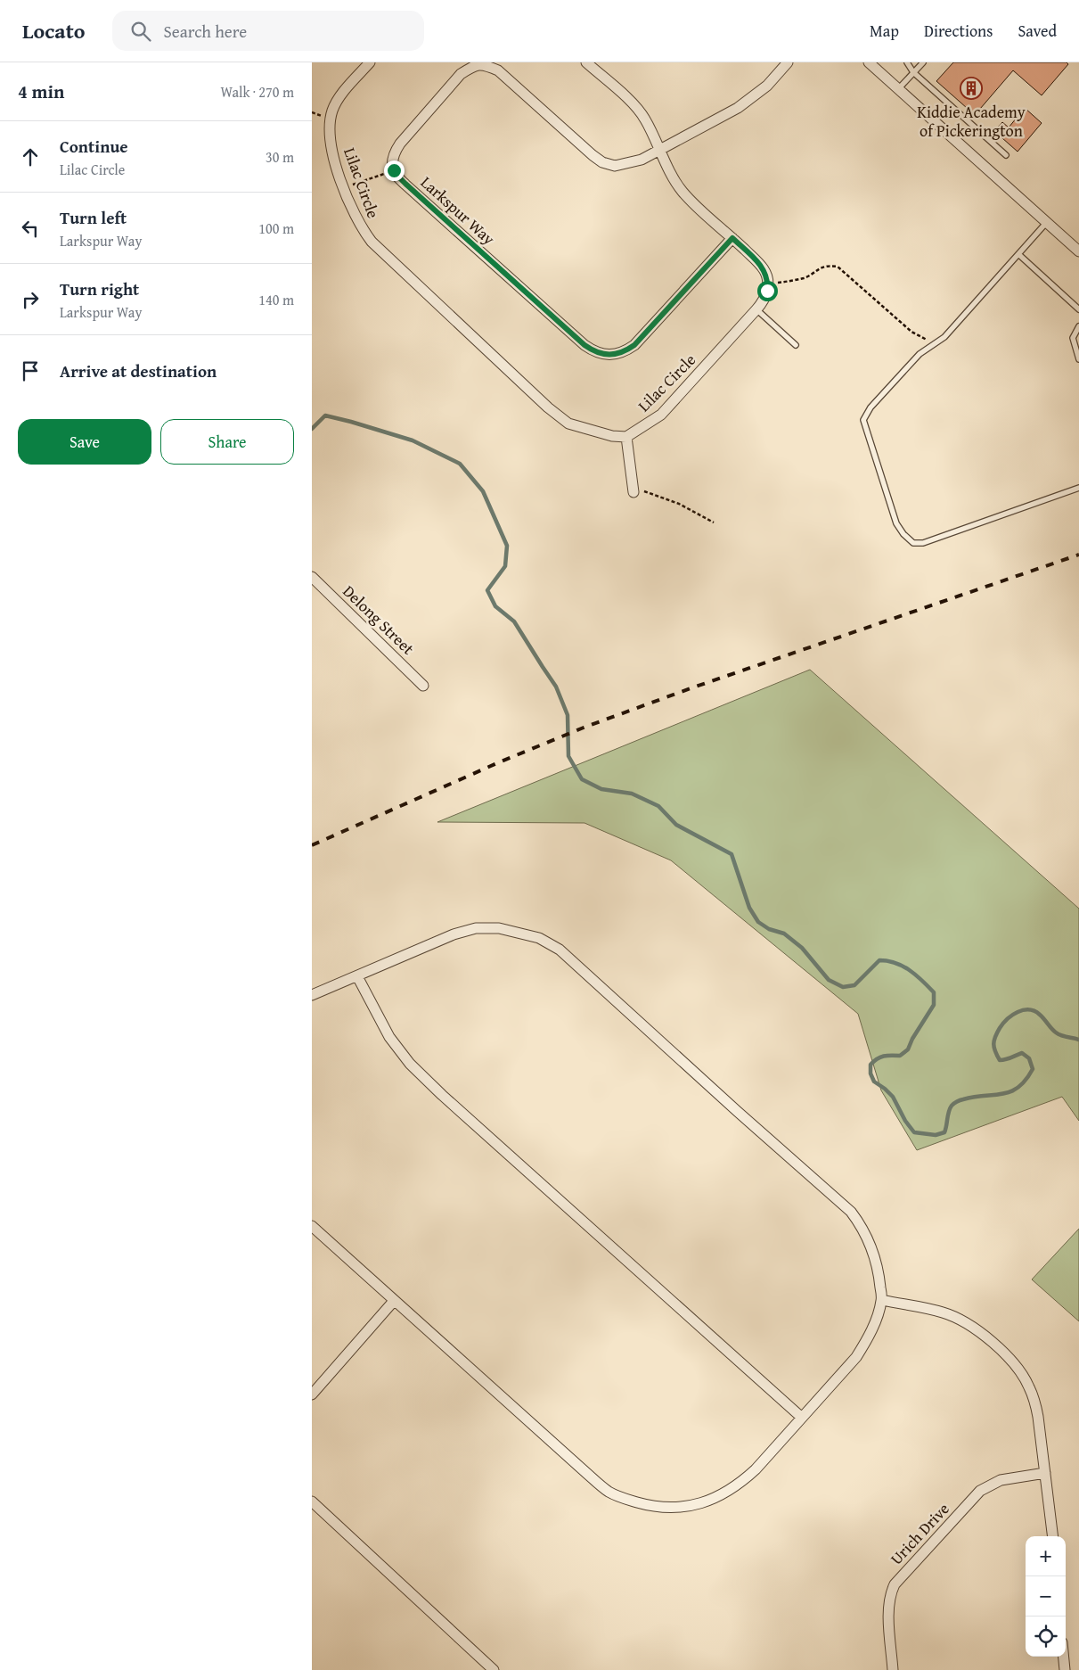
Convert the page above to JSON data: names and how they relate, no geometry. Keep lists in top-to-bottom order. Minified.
{"streets":{"street":["Lilac Circle","Larkspur Way","Delong Street","Urich Drive"]},"places":{"building":["Kiddie Academy of Pickerington"]},"page":{"header":"Locato","search":"Search here","nav":["Map","Directions","Saved"],"heading":["4 min","Walk · 270 m"],"list":[["Continue","Lilac Circle","30 m"],["Turn left","Larkspur Way","100 m"],["Turn right","Larkspur Way","140 m"],"Arrive at destination"],"buttons":["Save","Share"],"map_buttons":["+","−"]}}
